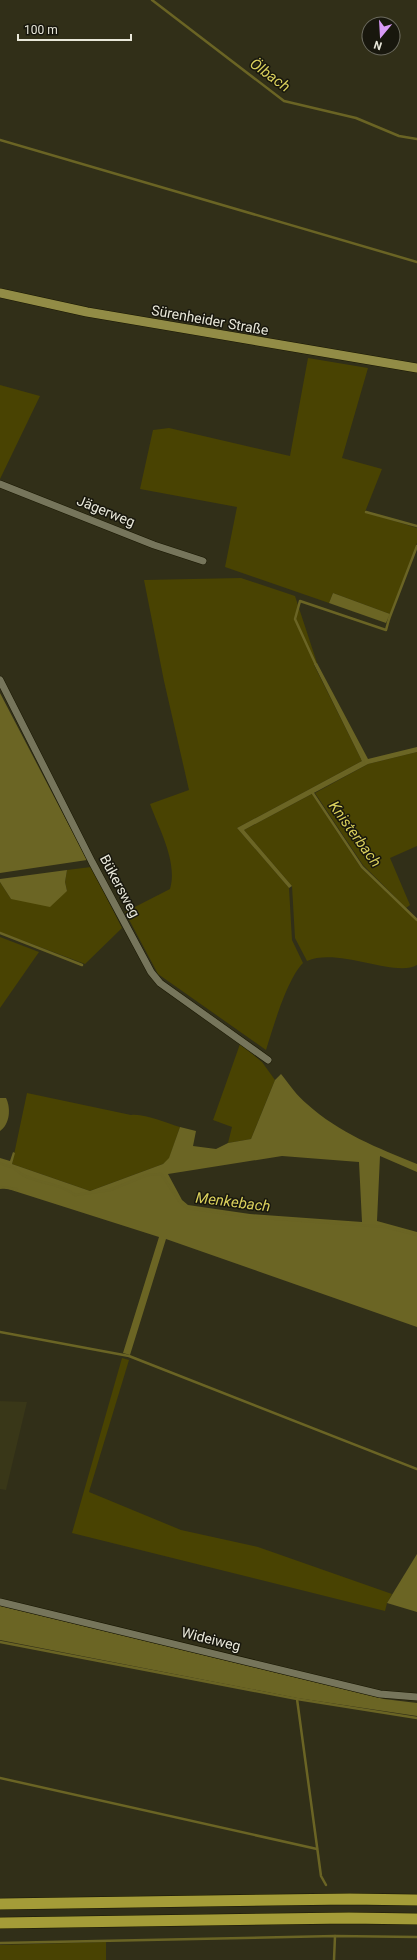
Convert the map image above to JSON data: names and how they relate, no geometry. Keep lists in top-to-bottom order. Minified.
{"streets":{"main road":["Sürenheider Straße"],"street":["Jägerweg","Bükersweg","Wideiweg"]},"water":["Ölbach","Knisterbach","Menkebach"],"scale_bar":"100 m","north":"bottom"}
